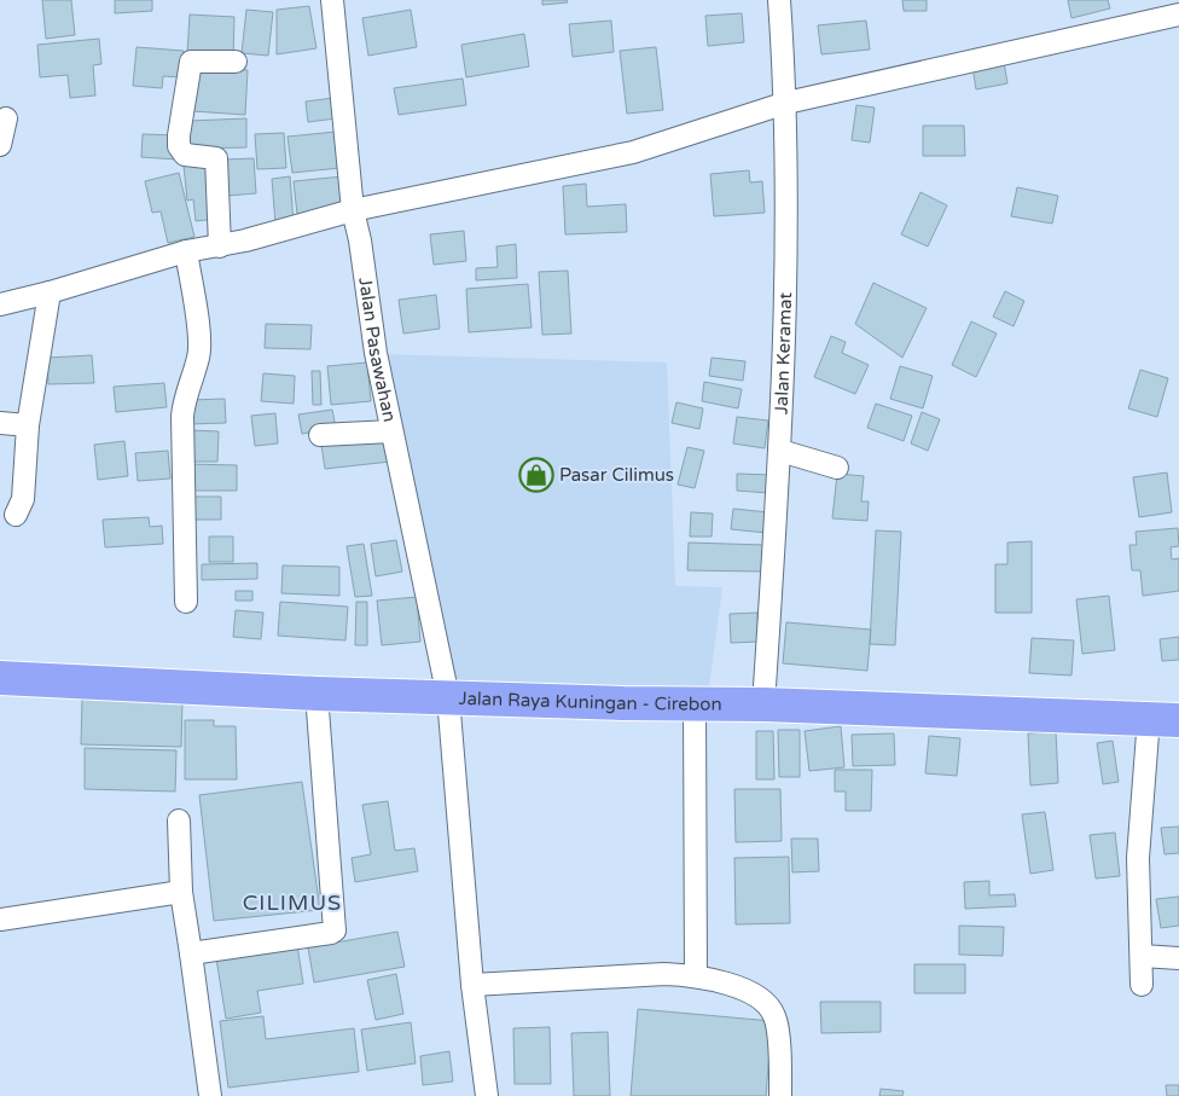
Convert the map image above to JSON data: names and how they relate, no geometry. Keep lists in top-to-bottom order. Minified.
{"streets":{"highway":["Jalan Raya Kuningan - Cirebon"],"street":["Jalan Pasawahan","Jalan Keramat"]},"crossings":[["Jalan Pasawahan","Jalan Raya Kuningan - Cirebon"],["Jalan Keramat","Jalan Raya Kuningan - Cirebon"]],"districts":["CILIMUS"],"places":{"shop":["Pasar Cilimus"]}}
